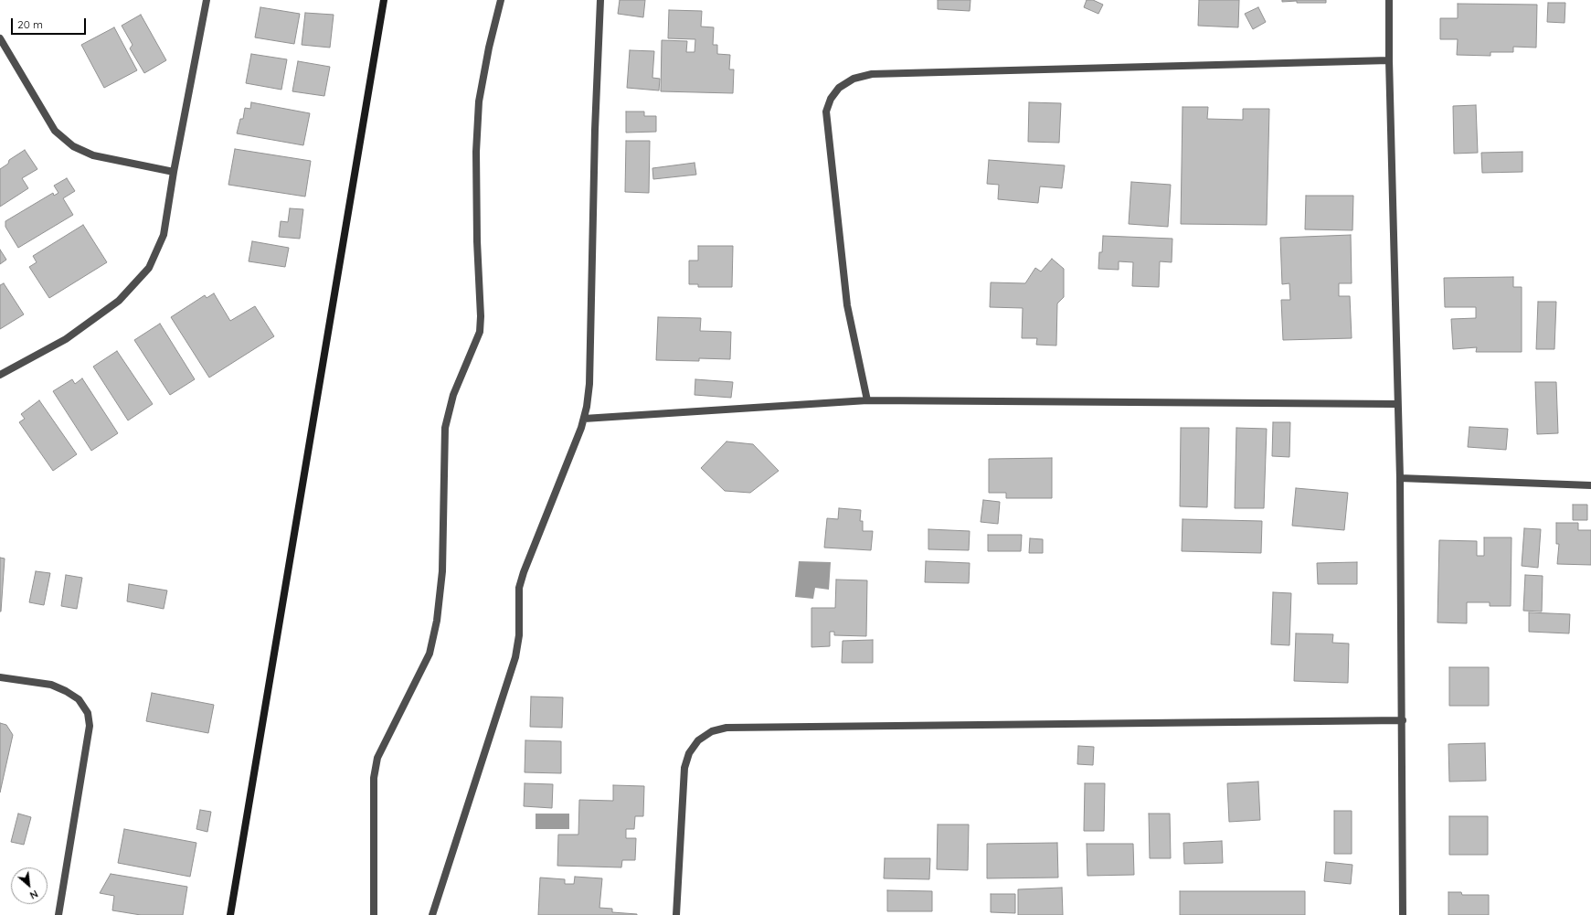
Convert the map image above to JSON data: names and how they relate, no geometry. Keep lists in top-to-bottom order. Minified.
{"scale_bar":"20 m","north":"bottom right"}
